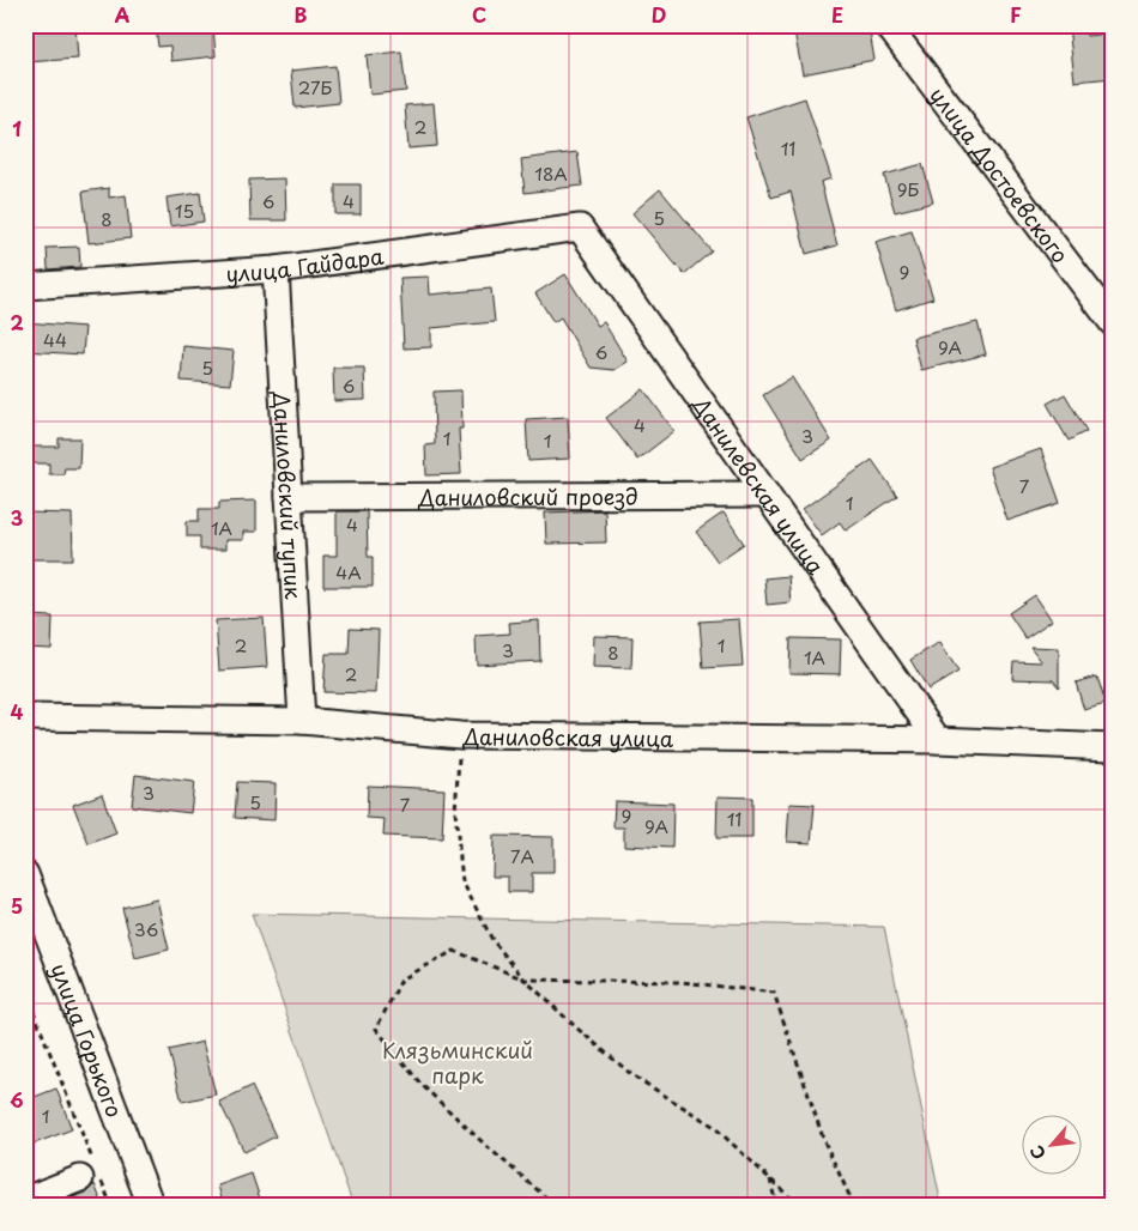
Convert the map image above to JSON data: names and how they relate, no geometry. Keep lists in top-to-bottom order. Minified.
{"streets":{"street":["улица Достоевского","улица Гайдара","Данилевская улица","Даниловский тупик","Даниловский проезд","Даниловская улица","улица Горького"]},"crossings":[["улица Гайдара","Данилевская улица"],["улица Гайдара","Даниловский тупик"],["Данилевская улица","Даниловский проезд"],["Данилевская улица","Даниловская улица"],["Даниловский тупик","Даниловский проезд"],["Даниловский тупик","Даниловская улица"]],"parks":["Клязьминский парк"],"house_numbers":["27Б","2","11","18А","9Б","6","4","15","5","8","9","44","9А","6","5","6","4","3","1","1","7","1","4","1А","4А","2","1","3","8","1А","2","3","5","7","9","11","9А","7А","36","1"],"north":"bottom left","grid":{"columns":["A","B","C","D","E","F"],"rows":["1","2","3","4","5","6"]}}
